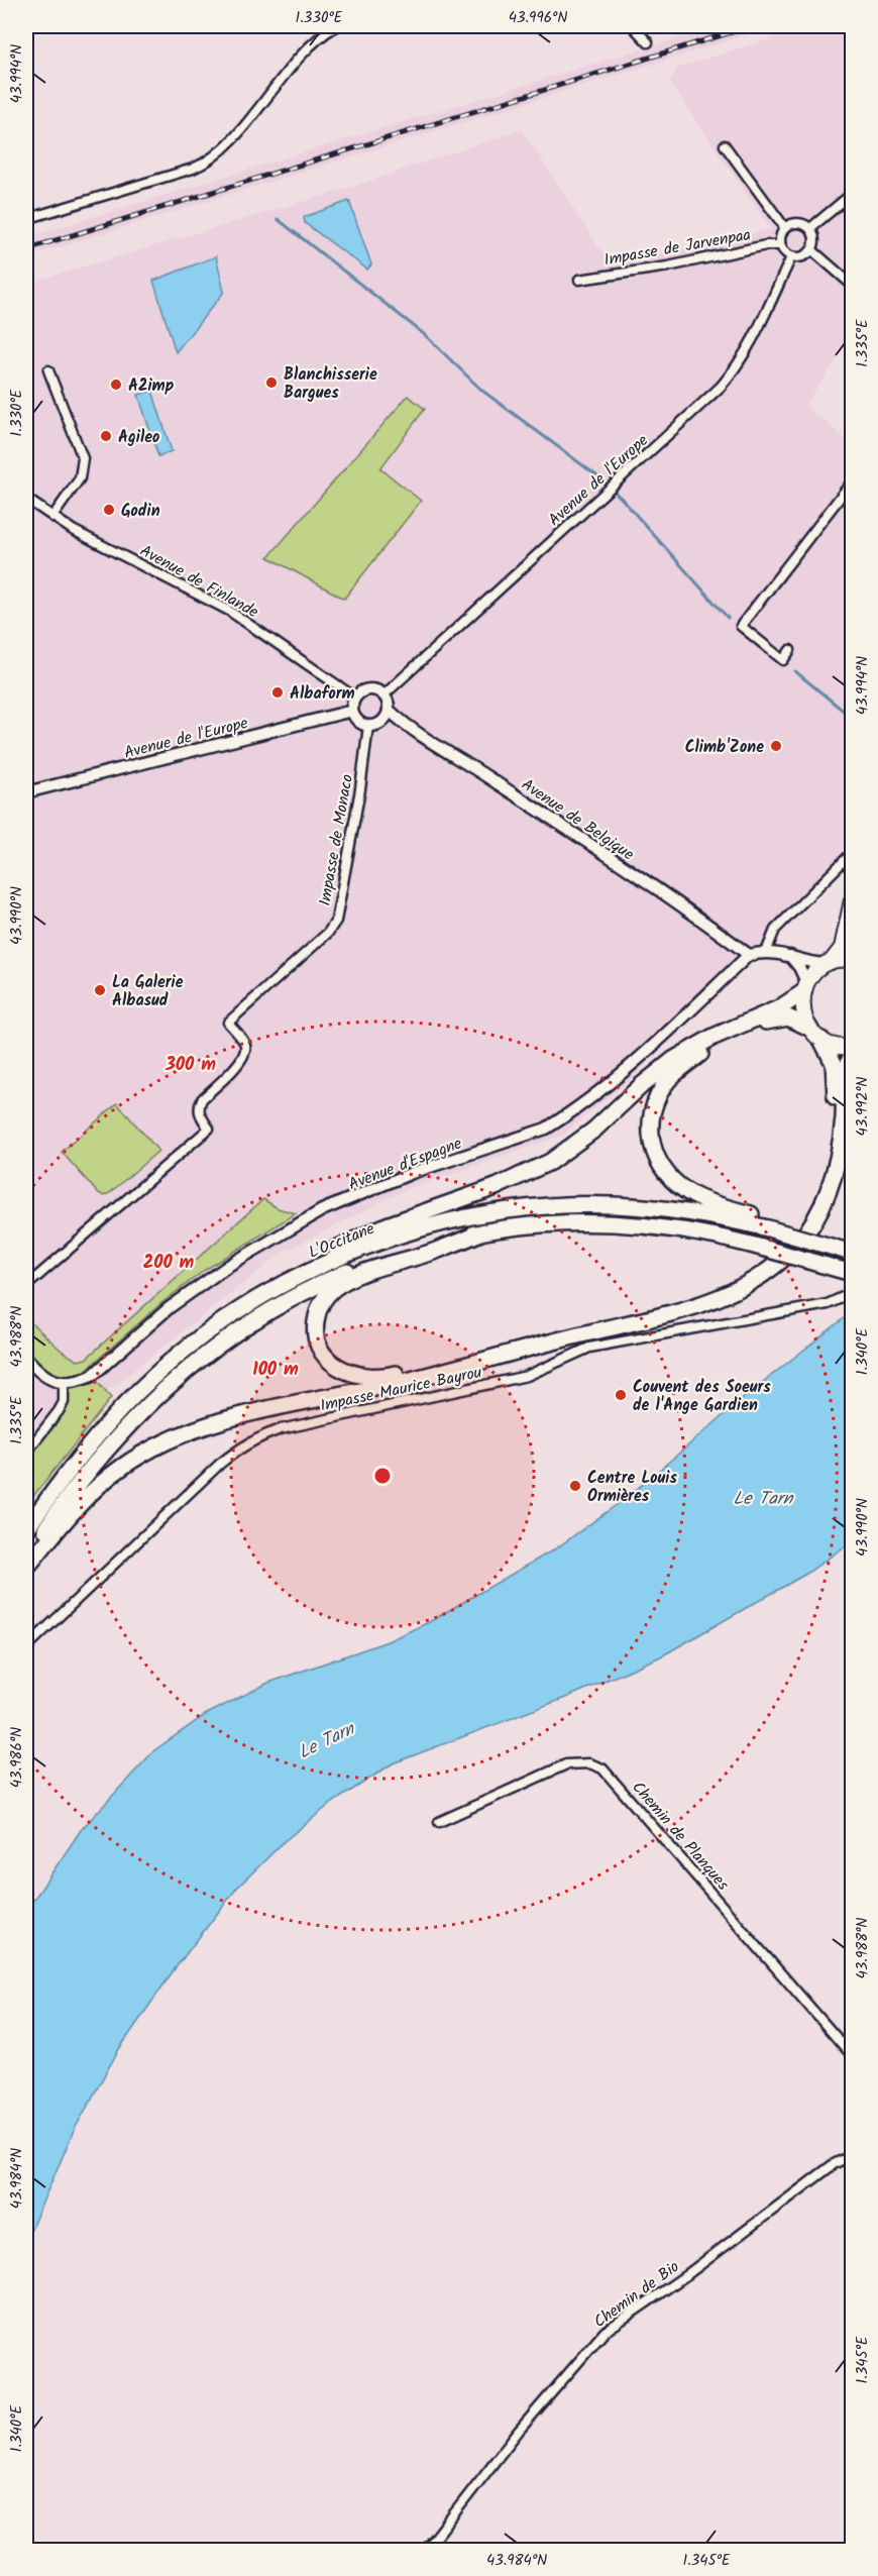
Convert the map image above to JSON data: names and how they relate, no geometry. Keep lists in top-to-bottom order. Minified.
{"streets":{"highway":["L'Occitane"],"street":["Impasse de Jarvenpaa","Avenue de l'Europe","Avenue de Finlande","Avenue de Belgique","Impasse de Monaco","Avenue d'Espagne","Impasse Maurice Bayrou","Chemin de Planques","Chemin de Bio"]},"crossings":[["Impasse de Jarvenpaa","Avenue de l'Europe"],["Avenue de l'Europe","Avenue de Finlande"],["Avenue de l'Europe","Avenue de Belgique"],["Avenue de l'Europe","Impasse de Monaco"],["Avenue de Finlande","Avenue de Belgique"],["Avenue de Finlande","Impasse de Monaco"],["Avenue de Belgique","Impasse de Monaco"],["Avenue de Belgique","Avenue d'Espagne"]],"water":["Le Tarn"],"places":["Blanchisserie Bargues","A2imp","Agileo","Godin","Albaform","Climb'Zone","La Galerie Albasud","Couvent des Soeurs de l'Ange Gardien","Centre Louis Ormières"],"coordinates":["1.330°E","43.996°N","43.994°N","1.335°E","43.990°N","43.992°N","43.988°N","1.340°E","43.986°N","43.984°N","1.345°E"],"rings":["300 m","200 m","100 m"]}
